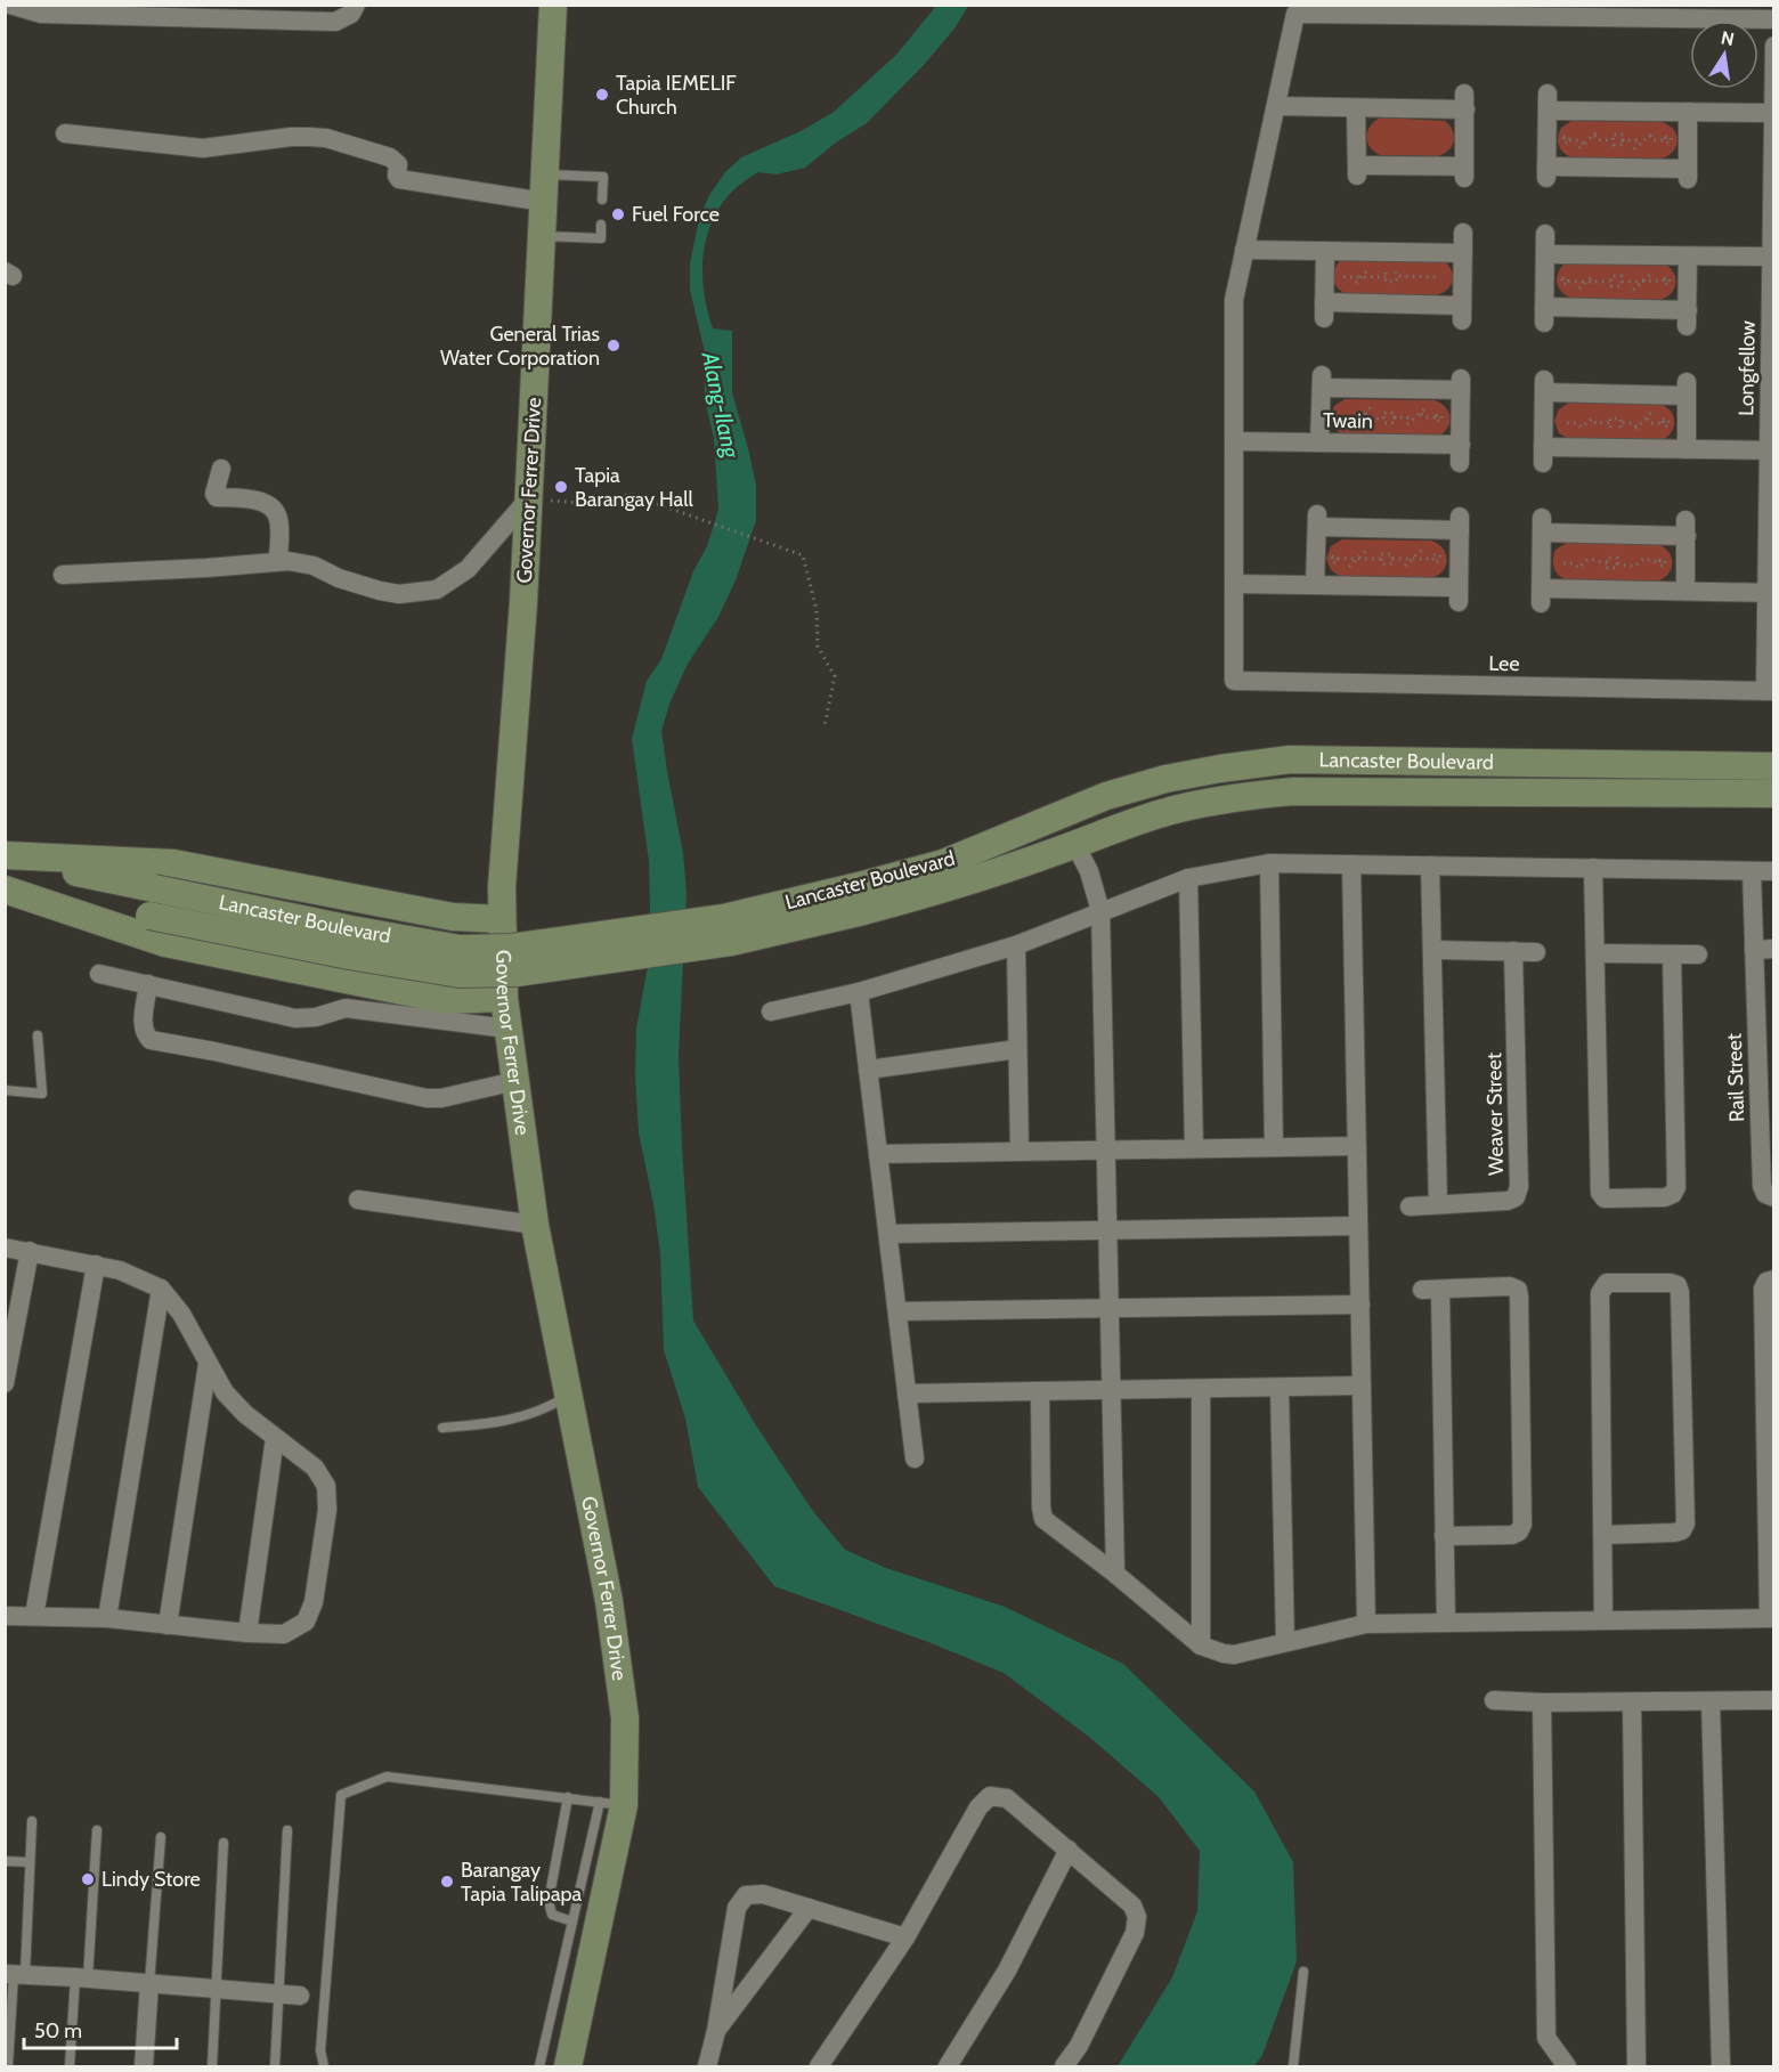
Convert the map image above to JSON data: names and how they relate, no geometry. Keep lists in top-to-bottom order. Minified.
{"streets":{"main road":["Governor Ferrer Drive","Lancaster Boulevard"],"street":["Longfellow","Twain","Lee","Rail Street","Weaver Street"]},"crossings":[["Longfellow","Lee"]],"water":["Alang-Ilang"],"places":["Tapia IEMELIF Church","Fuel Force","General Trias Water Corporation","Tapia Barangay Hall","Lindy Store","Barangay Tapia Talipapa"],"scale_bar":"50 m","north":"top"}
